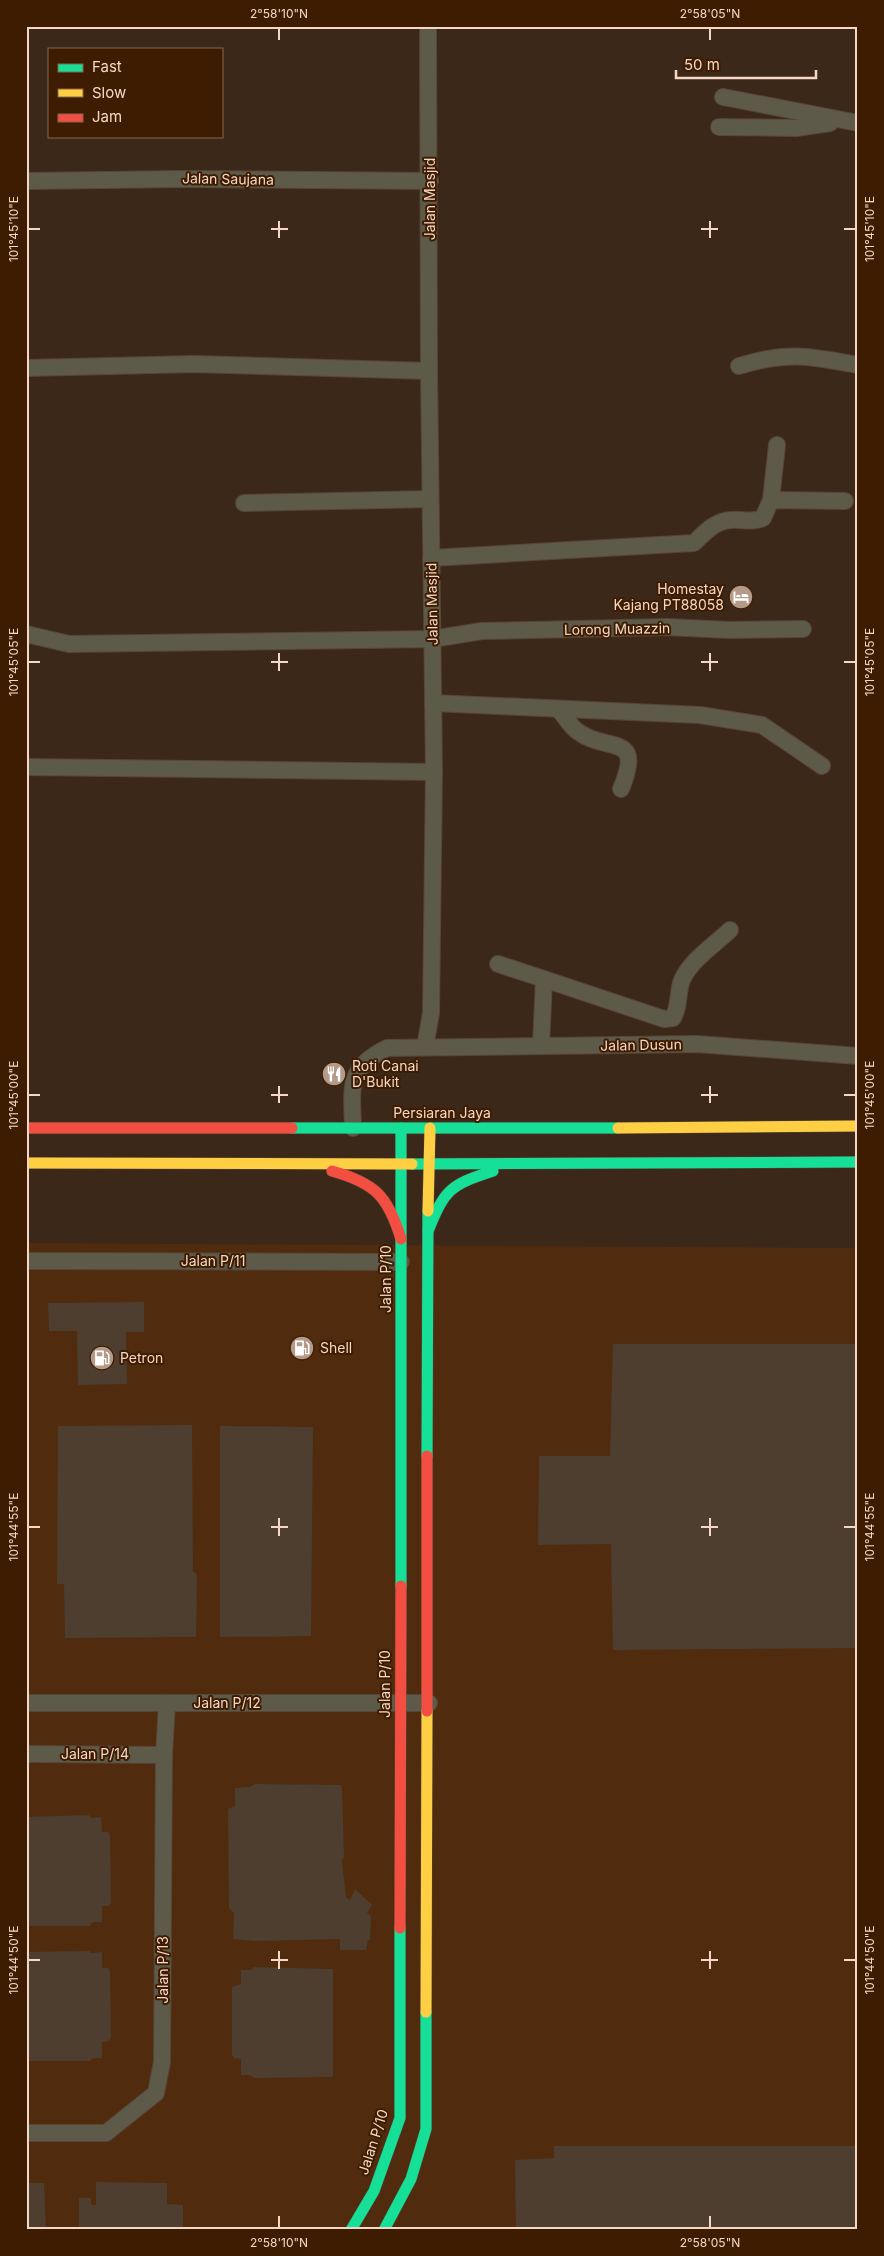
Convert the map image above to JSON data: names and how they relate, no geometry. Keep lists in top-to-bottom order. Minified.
{"streets":{"street":["Jalan Saujana","Jalan Masjid","Lorong Muazzin","Jalan Dusun","Persiaran Jaya","Jalan P/11","Jalan P/10","Jalan P/12","Jalan P/14","Jalan P/13"]},"crossings":[["Jalan Saujana","Jalan Masjid"],["Jalan Masjid","Lorong Muazzin"],["Jalan Masjid","Jalan Dusun"],["Persiaran Jaya","Jalan P/10"],["Jalan P/11","Jalan P/10"],["Jalan P/10","Jalan P/12"],["Jalan P/12","Jalan P/13"],["Jalan P/14","Jalan P/13"]],"places":{"hotel":["Homestay Kajang PT88058"],"restaurant":["Roti Canai D'Bukit"],"fuel station":["Shell","Petron"]},"legend":["Fast","Slow","Jam"],"scale_bar":"50 m","coordinates":["2°58'10\"N","2°58'05\"N","101°45'10\"E","101°45'05\"E","101°45'00\"E","101°44'55\"E","101°44'50\"E"]}
